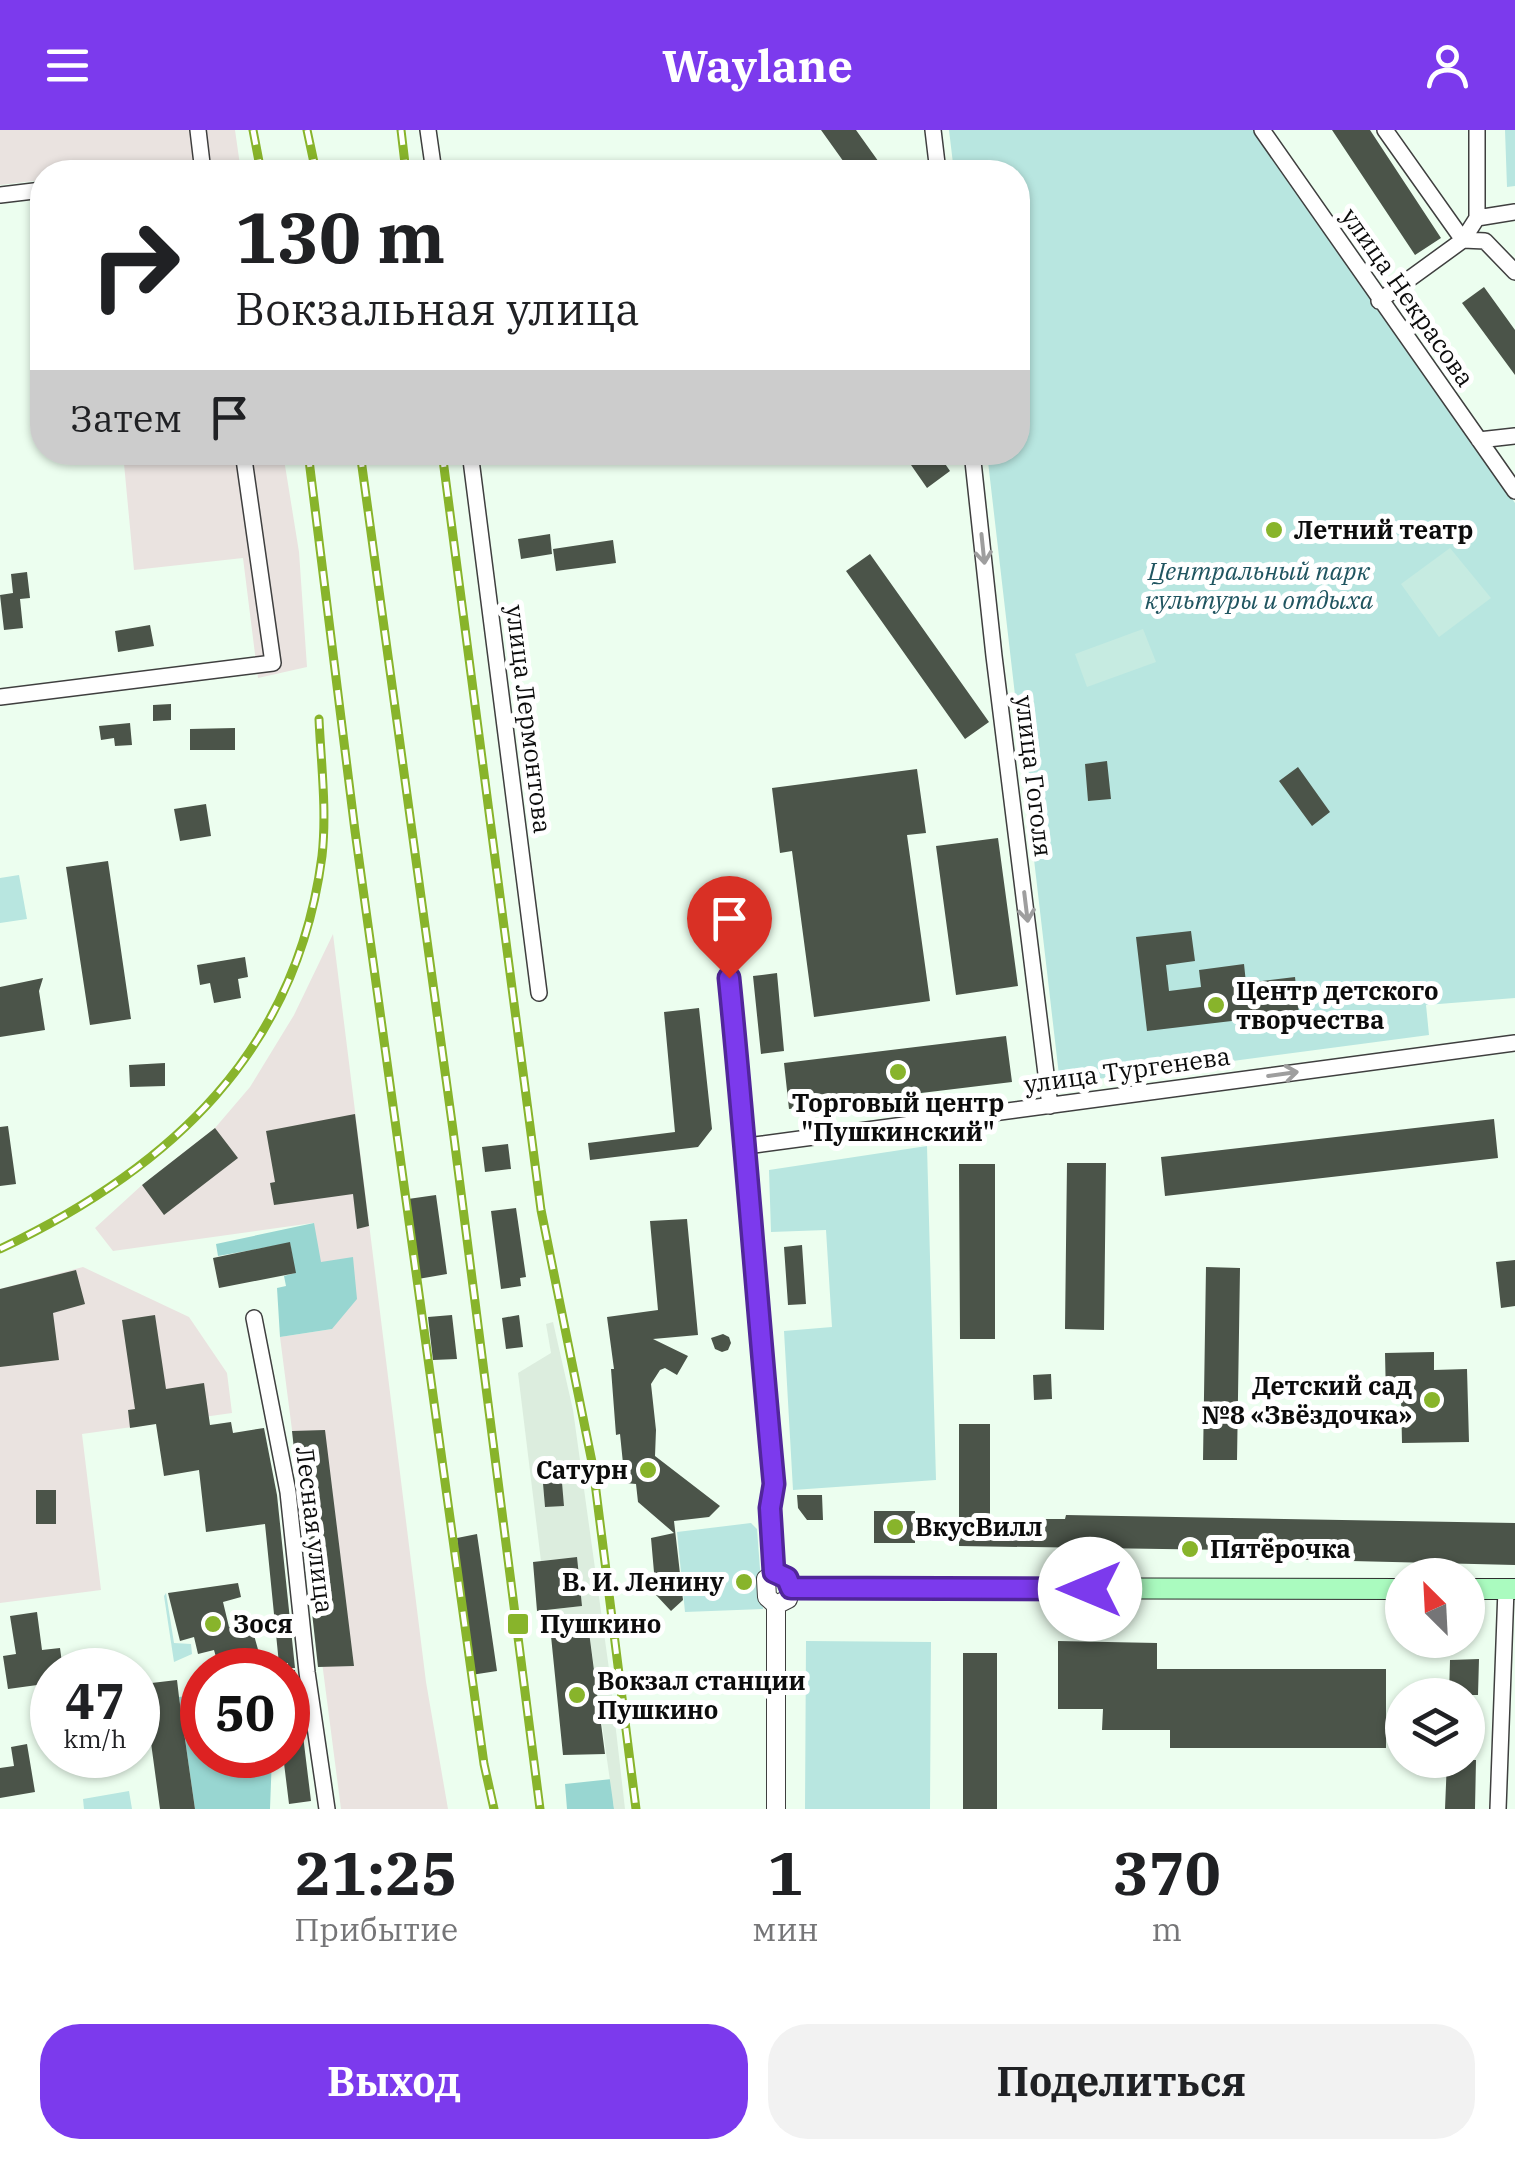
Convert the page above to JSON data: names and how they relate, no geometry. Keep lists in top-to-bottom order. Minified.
{"streets":{"street":["улица Некрасова","улица Лермонтова","улица Гоголя","улица Тургенева","Лесная улица"]},"crossings":[["улица Гоголя","улица Тургенева"]],"one_way":["улица Гоголя","улица Тургенева"],"parks":["Центральный парк культуры и отдыха"],"places":{"other":["Летний театр","Центр детского творчества","Торговый центр \"Пушкинский\"","Детский сад №8 «Звёздочка»","Сатурн","ВкусВилл","Пятёрочка","В. И. Ленину","Зося","Вокзал станции Пушкино"],"transit":["Пушкино"]},"north":"top left","page":{"header":"Waylane","turn":["130 m","Вокзальная улица"],"then":"Затем","speed":"47 km/h","limit":"50","eta":["21:25","Прибытие","1","мин","370","m"],"buttons":["Выход","Поделиться"]}}
